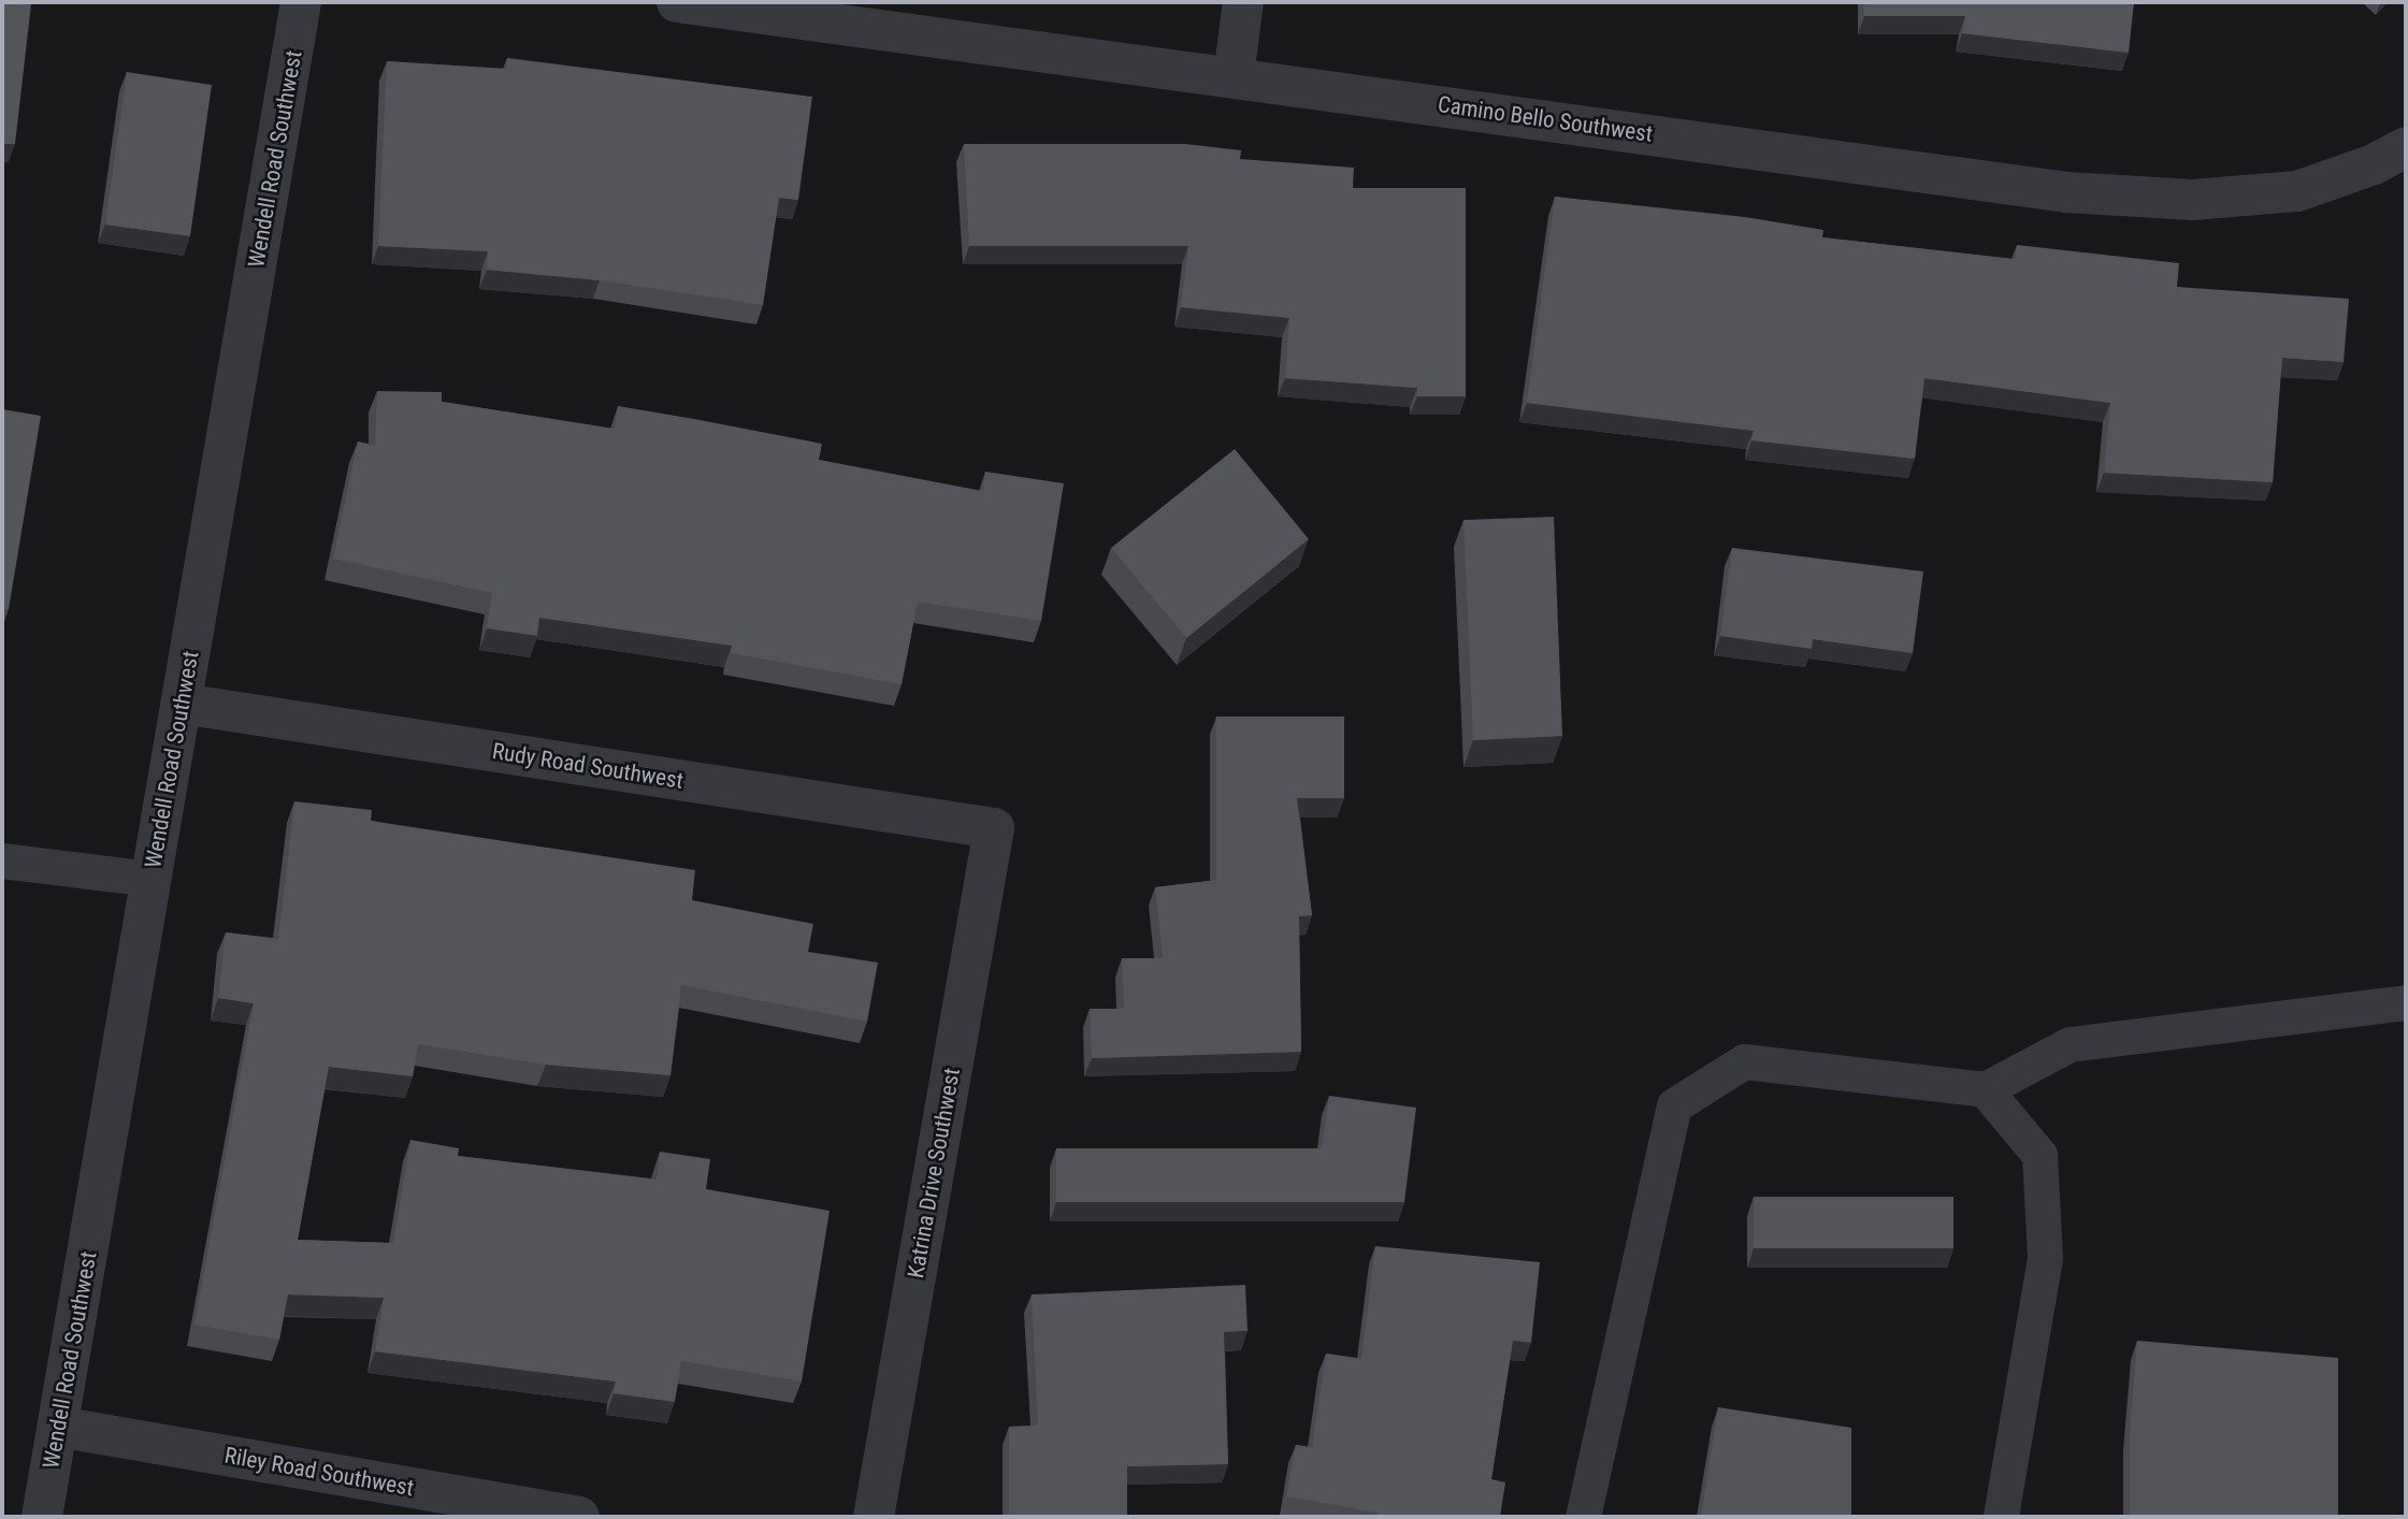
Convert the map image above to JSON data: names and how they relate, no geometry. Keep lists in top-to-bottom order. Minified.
{"streets":{"street":["Camino Bello Southwest","Wendell Road Southwest","Rudy Road Southwest","Katrina Drive Southwest","Riley Road Southwest"]},"crossings":[["Wendell Road Southwest","Rudy Road Southwest"],["Wendell Road Southwest","Riley Road Southwest"],["Rudy Road Southwest","Katrina Drive Southwest"]]}
